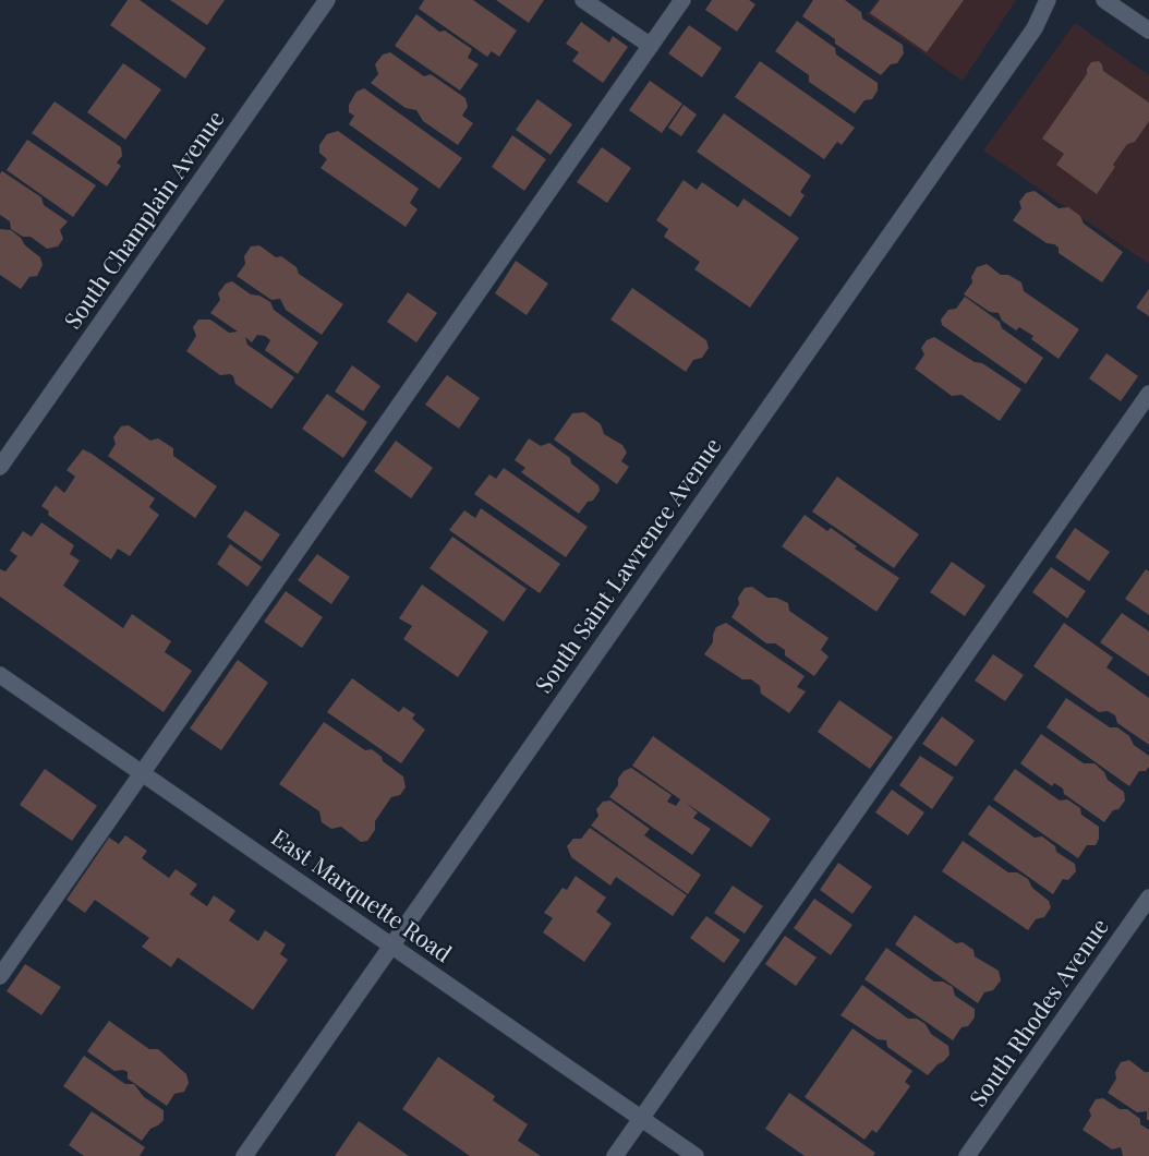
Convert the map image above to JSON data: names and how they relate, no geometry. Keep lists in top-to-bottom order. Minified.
{"streets":{"street":["South Champlain Avenue","South Saint Lawrence Avenue","East Marquette Road","South Rhodes Avenue"]},"crossings":[["South Saint Lawrence Avenue","East Marquette Road"]]}
